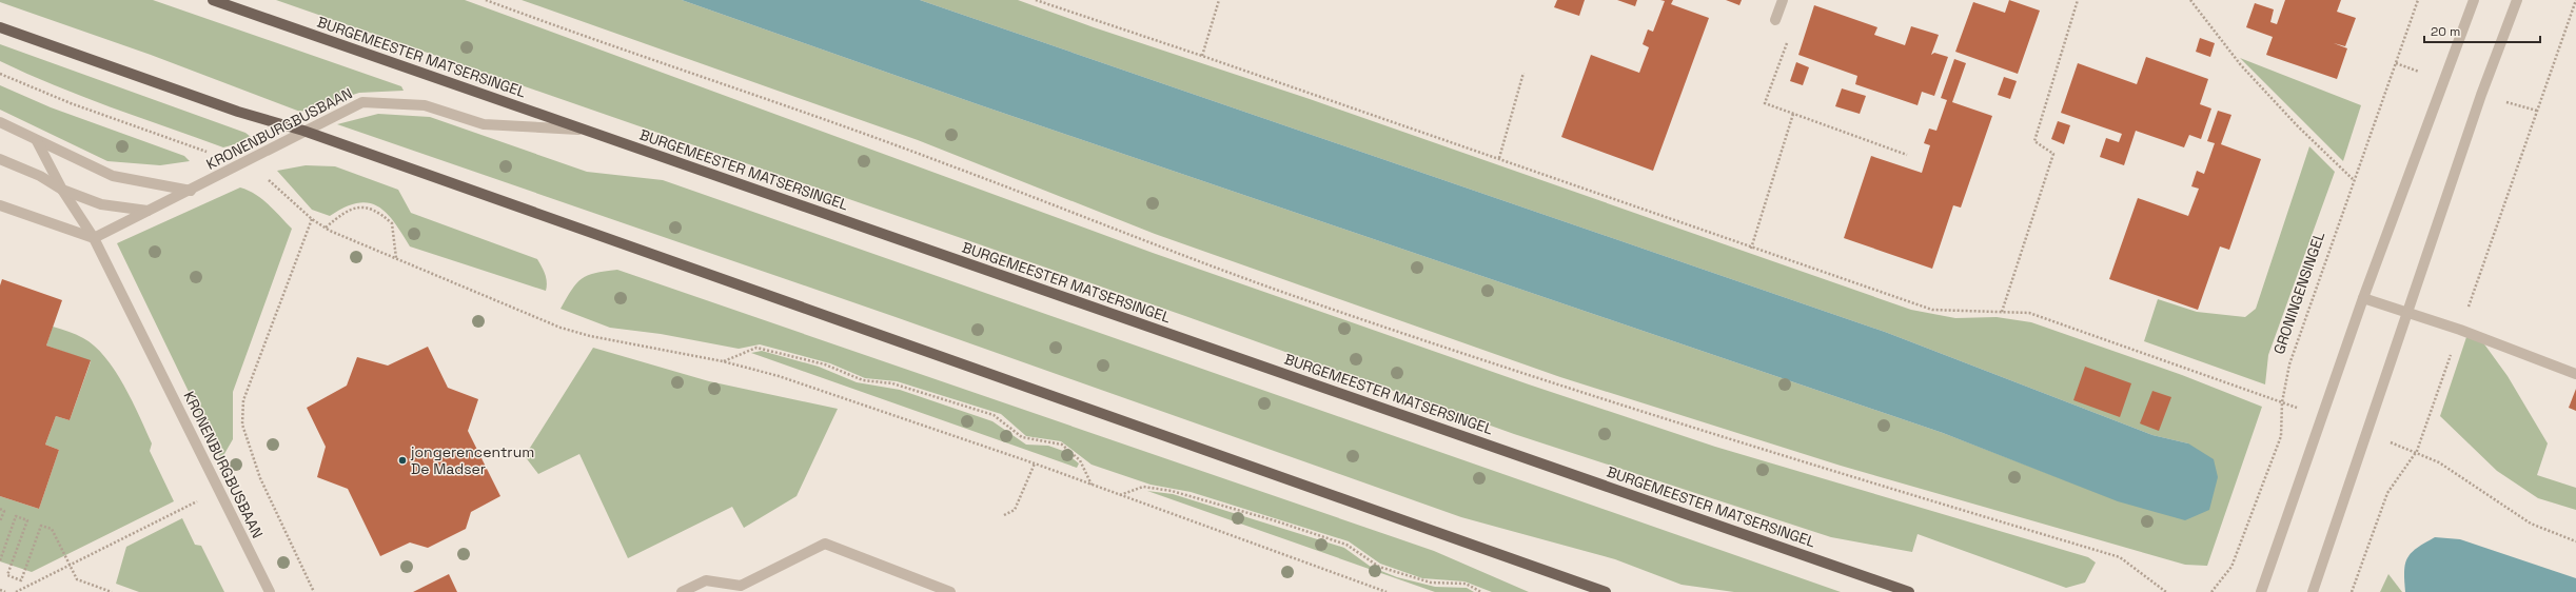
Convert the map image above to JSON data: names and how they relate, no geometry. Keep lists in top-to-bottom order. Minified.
{"streets":{"main road":["BURGEMEESTER MATSERSINGEL"],"street":["KRONENBURGBUSBAAN"],"path":["GRONINGENSINGEL"]},"crossings":[["BURGEMEESTER MATSERSINGEL","KRONENBURGBUSBAAN"]],"places":["jongerencentrum De Madser"],"scale_bar":"20 m"}
